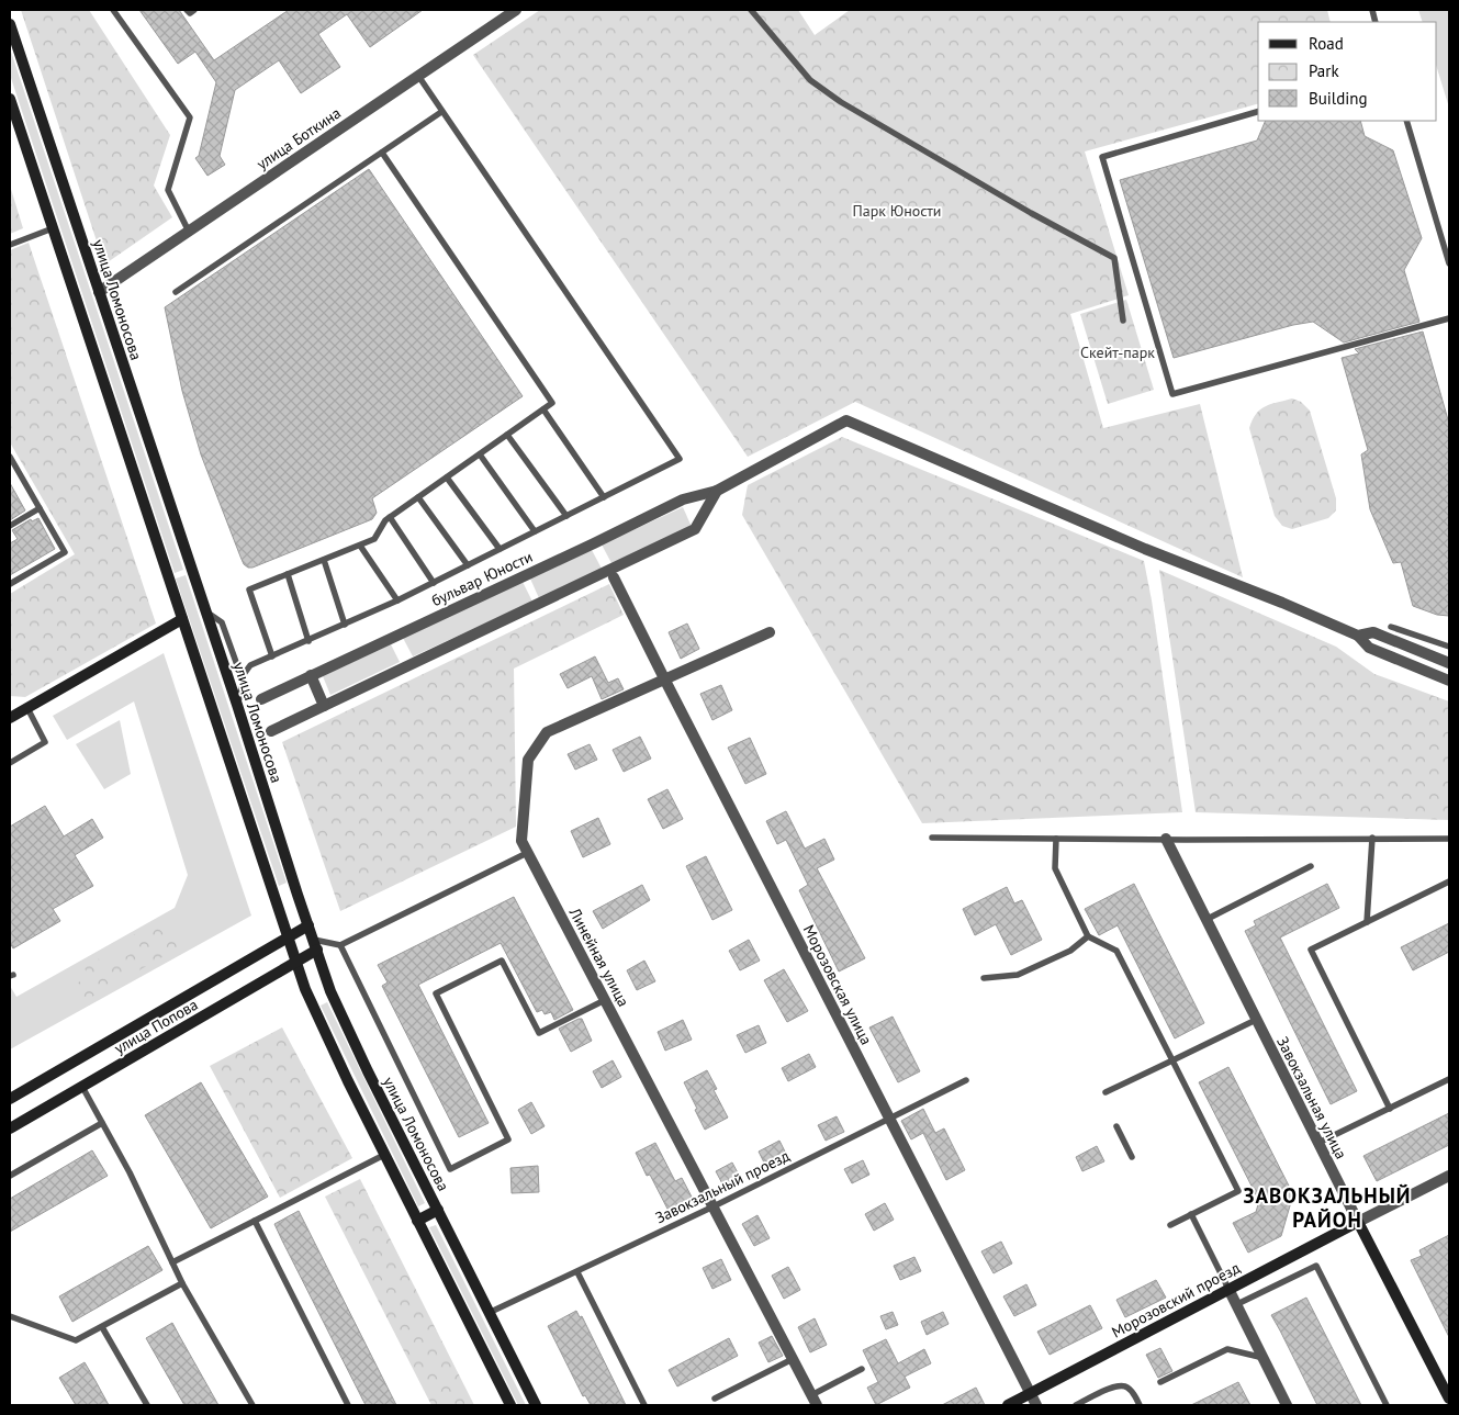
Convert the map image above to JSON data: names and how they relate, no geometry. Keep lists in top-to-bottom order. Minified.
{"streets":{"main road":["улица Ломоносова","улица Попова","Завокзальная улица","Морозовский проезд"],"street":["улица Боткина","бульвар Юности","Линейная улица","Морозовская улица"],"lane":["Завокзальный проезд"]},"crossings":[["улица Боткина","улица Ломоносова"],["улица Ломоносова","улица Попова"],["улица Ломоносова","Завокзальный проезд"],["Линейная улица","Морозовская улица"],["Линейная улица","Завокзальный проезд"],["Морозовская улица","Завокзальный проезд"],["Морозовская улица","Морозовский проезд"],["Завокзальная улица","Морозовский проезд"]],"districts":["ЗАВОКЗАЛЬНЫЙ РАЙОН"],"parks":["Парк Юности","Скейт-парк"],"legend":["Road","Park","Building"]}
